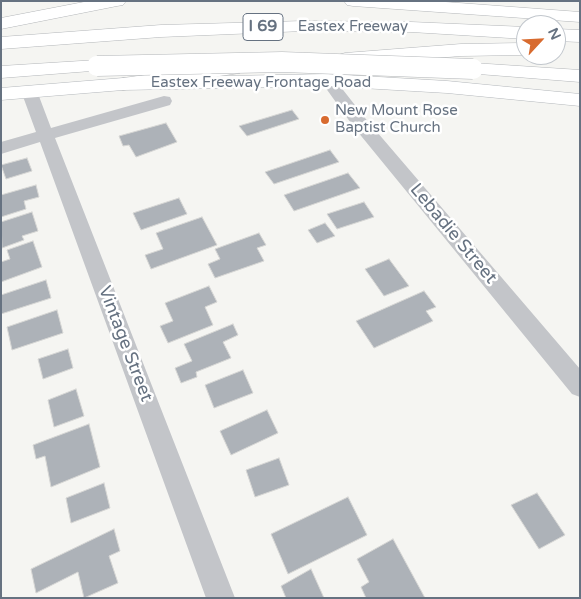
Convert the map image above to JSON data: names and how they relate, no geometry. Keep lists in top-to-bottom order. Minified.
{"streets":{"main road":["I 69","Eastex Freeway","Eastex Freeway Frontage Road"],"street":["Lebadie Street","Vintage Street"]},"crossings":[["Eastex Freeway Frontage Road","Lebadie Street"],["Eastex Freeway Frontage Road","Vintage Street"]],"places":["New Mount Rose Baptist Church"],"north":"top right"}
